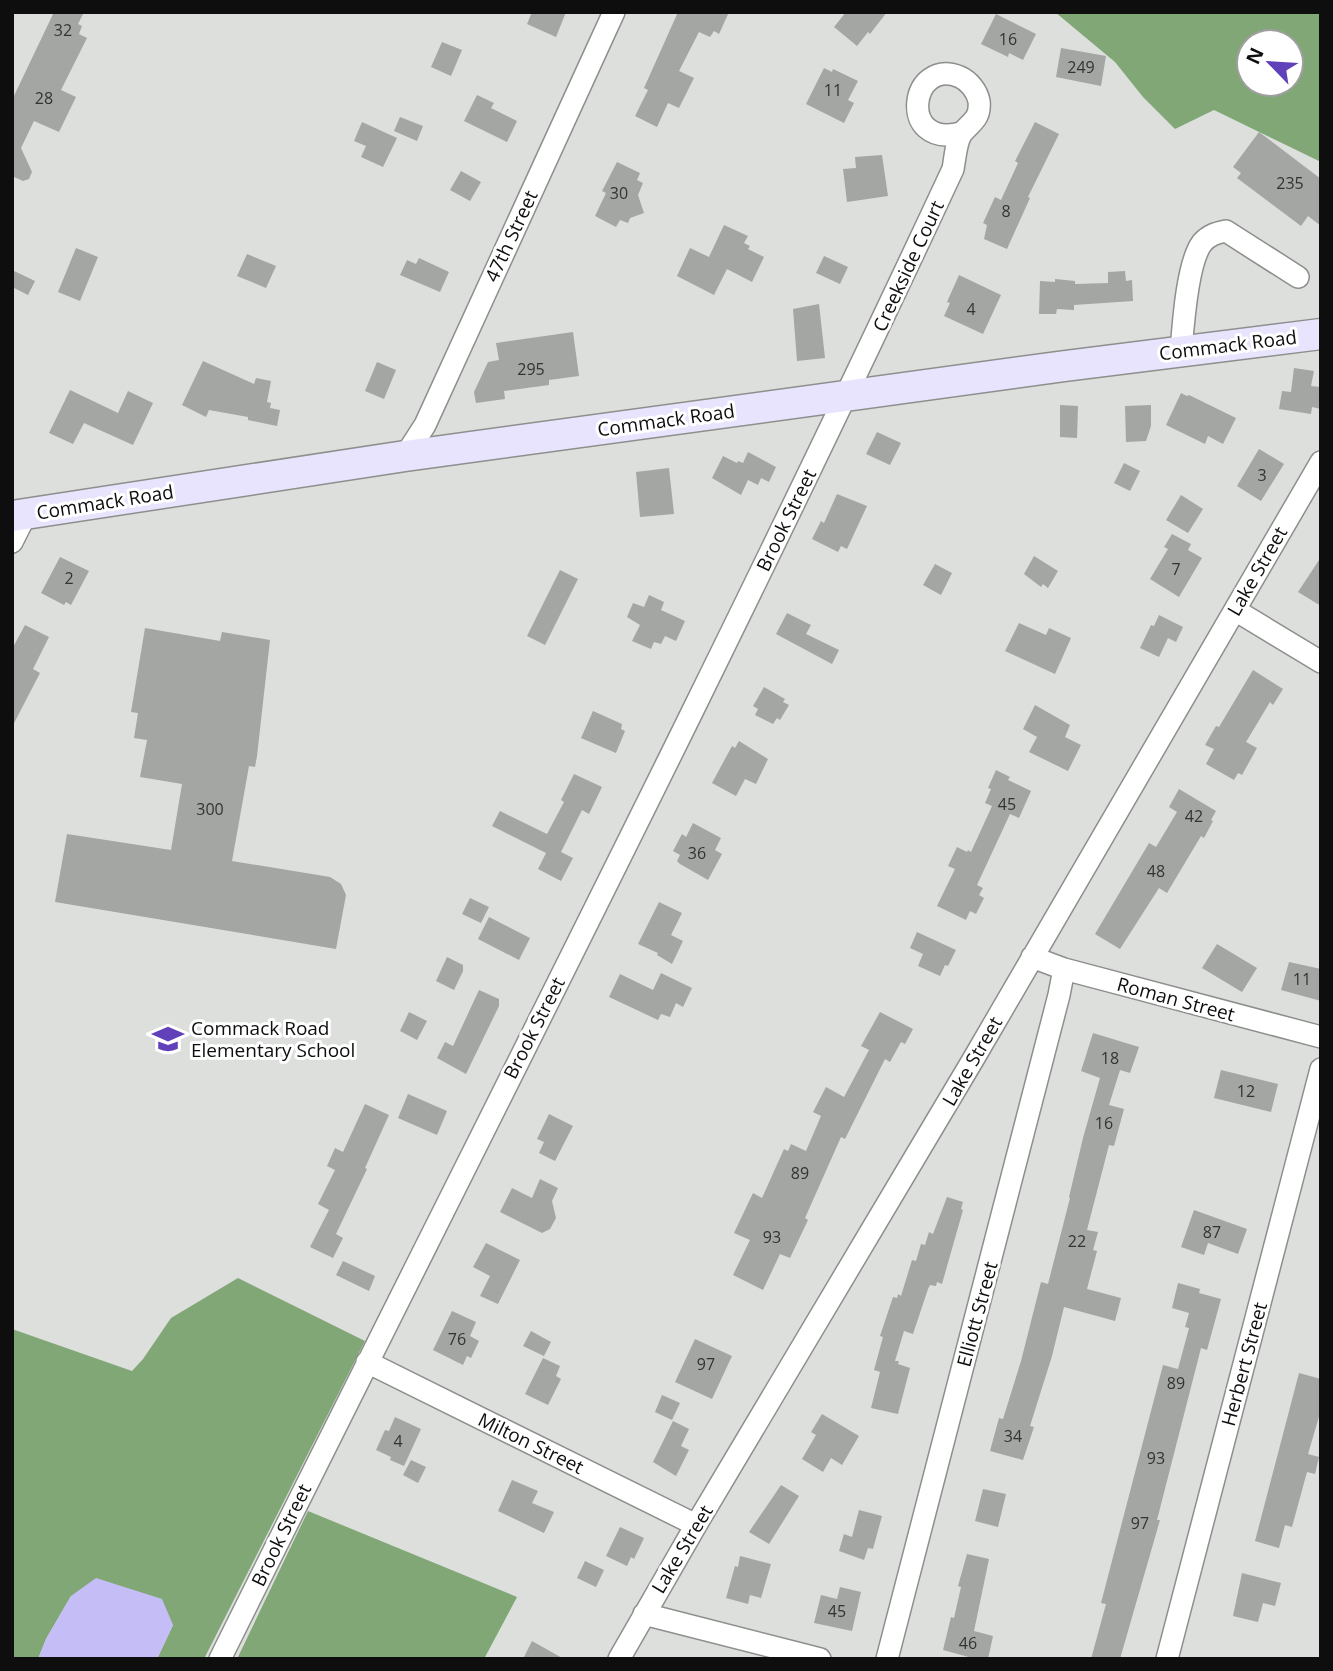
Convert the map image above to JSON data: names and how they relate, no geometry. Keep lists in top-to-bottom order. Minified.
{"streets":{"street":["47th Street","Creekside Court","Commack Road","Brook Street","Lake Street","Roman Street","Elliott Street","Herbert Street","Milton Street"]},"crossings":[["47th Street","Commack Road"],["Creekside Court","Commack Road"],["Creekside Court","Brook Street"],["Commack Road","Brook Street"],["Brook Street","Milton Street"],["Lake Street","Roman Street"],["Lake Street","Milton Street"],["Roman Street","Elliott Street"]],"places":{"school or university":["Commack Road Elementary School"]},"house_numbers":["32","16","249","11","28","235","30","8","4","295","3","7","2","45","300","42","36","48","11","18","12","16","89","87","93","22","76","97","89","34","4","93","97","45","46"],"north":"top left"}
